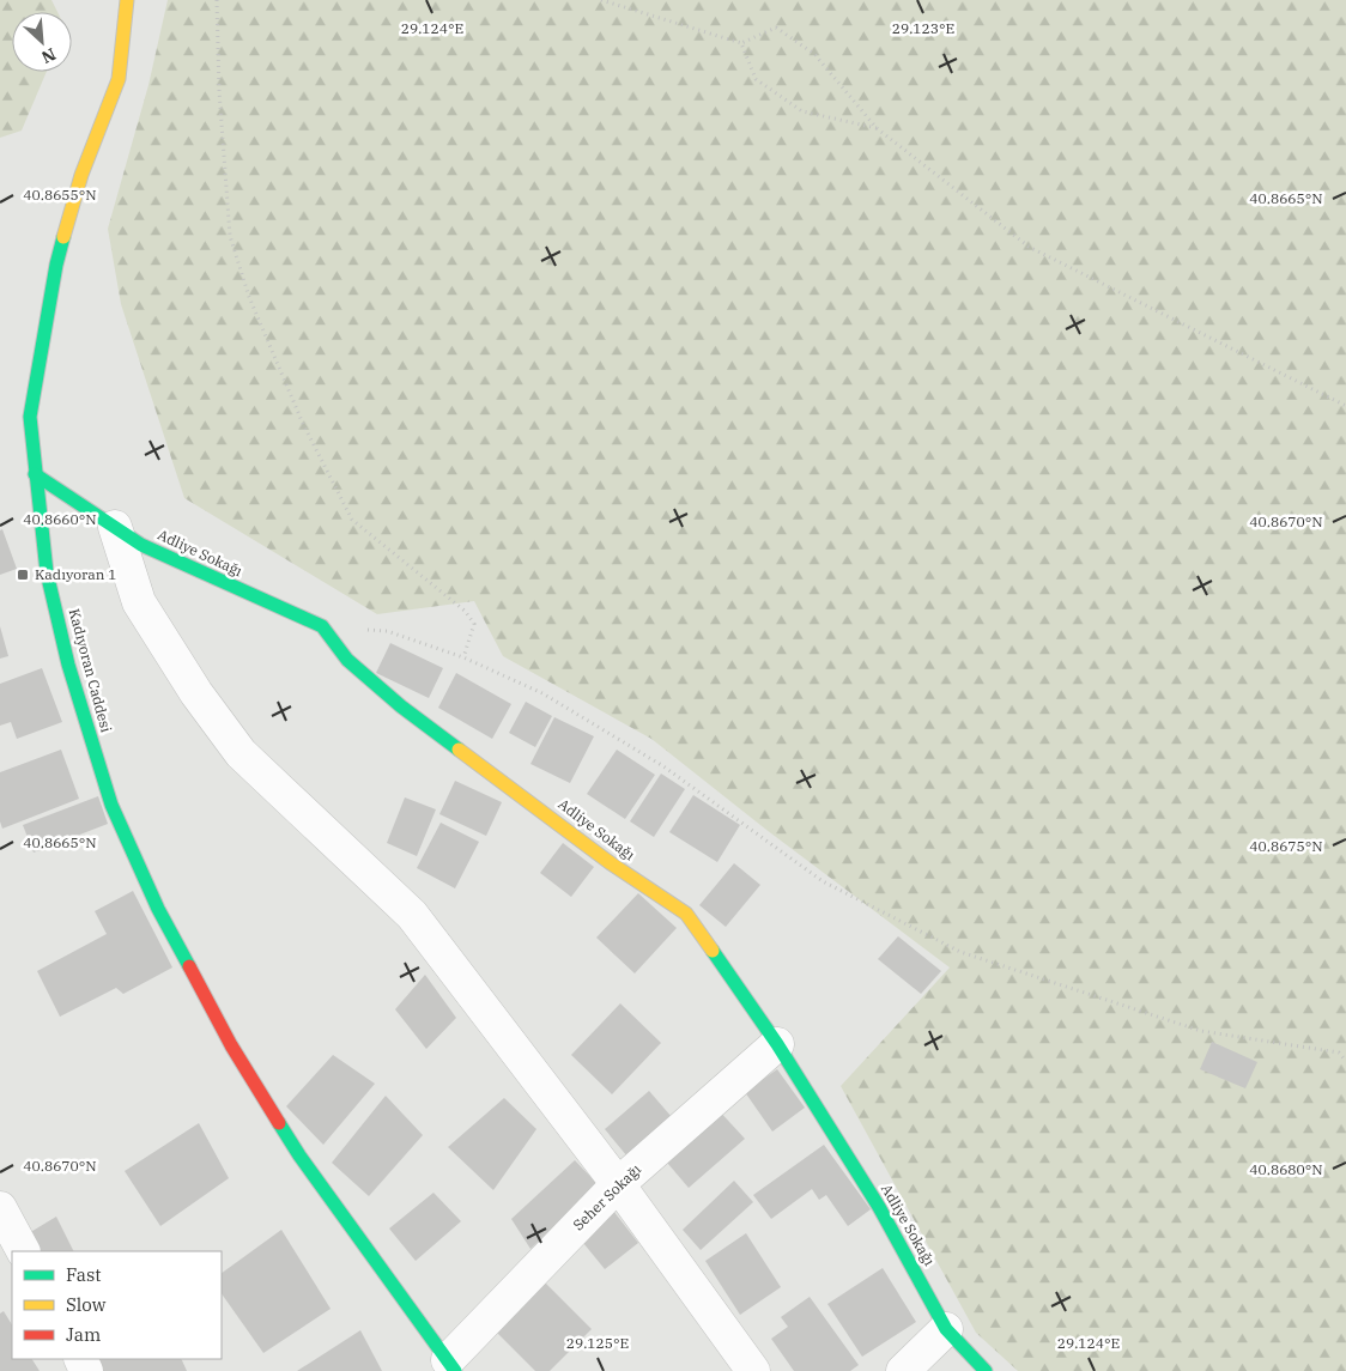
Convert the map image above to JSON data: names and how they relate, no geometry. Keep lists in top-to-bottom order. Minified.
{"streets":{"street":["Adliye Sokağı","Kadıyoran Caddesi","Seher Sokağı"]},"crossings":[["Adliye Sokağı","Kadıyoran Caddesi"],["Adliye Sokağı","Seher Sokağı"],["Kadıyoran Caddesi","Seher Sokağı"]],"places":{"transit":["Kadıyoran 1"]},"legend":["Fast","Slow","Jam"],"north":"bottom right","coordinates":["29.124°E","29.123°E","40.8655°N","40.8665°N","40.8660°N","40.8670°N","40.8675°N","40.8680°N","29.125°E"]}
